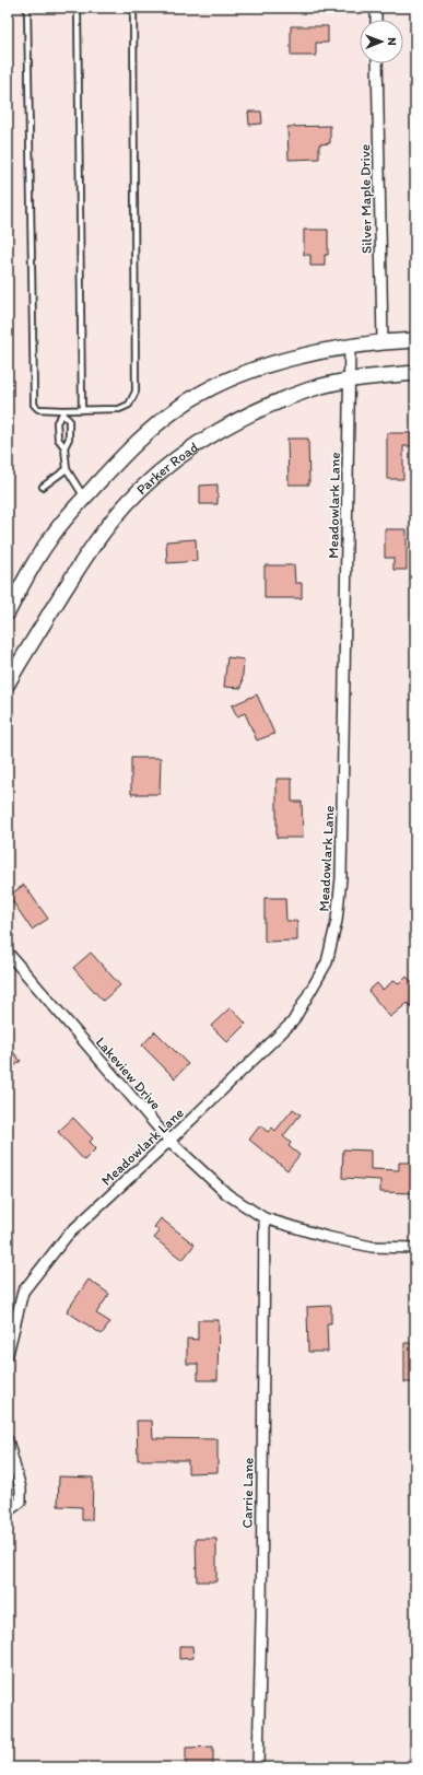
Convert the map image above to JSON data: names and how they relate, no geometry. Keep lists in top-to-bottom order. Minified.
{"streets":{"main road":["Parker Road"],"street":["Silver Maple Drive","Meadowlark Lane","Lakeview Drive","Carrie Lane"]},"crossings":[["Parker Road","Meadowlark Lane"],["Meadowlark Lane","Lakeview Drive"],["Lakeview Drive","Carrie Lane"]],"north":"right"}
